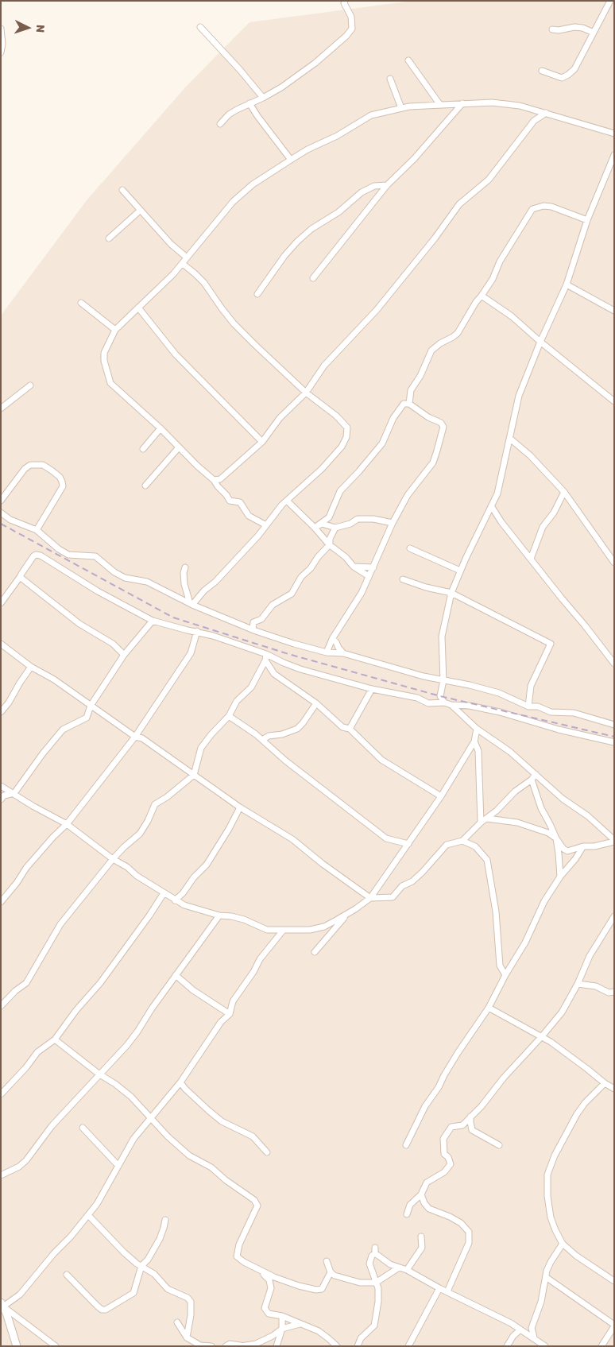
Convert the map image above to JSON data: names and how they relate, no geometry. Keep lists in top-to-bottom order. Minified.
{"north":"right"}
